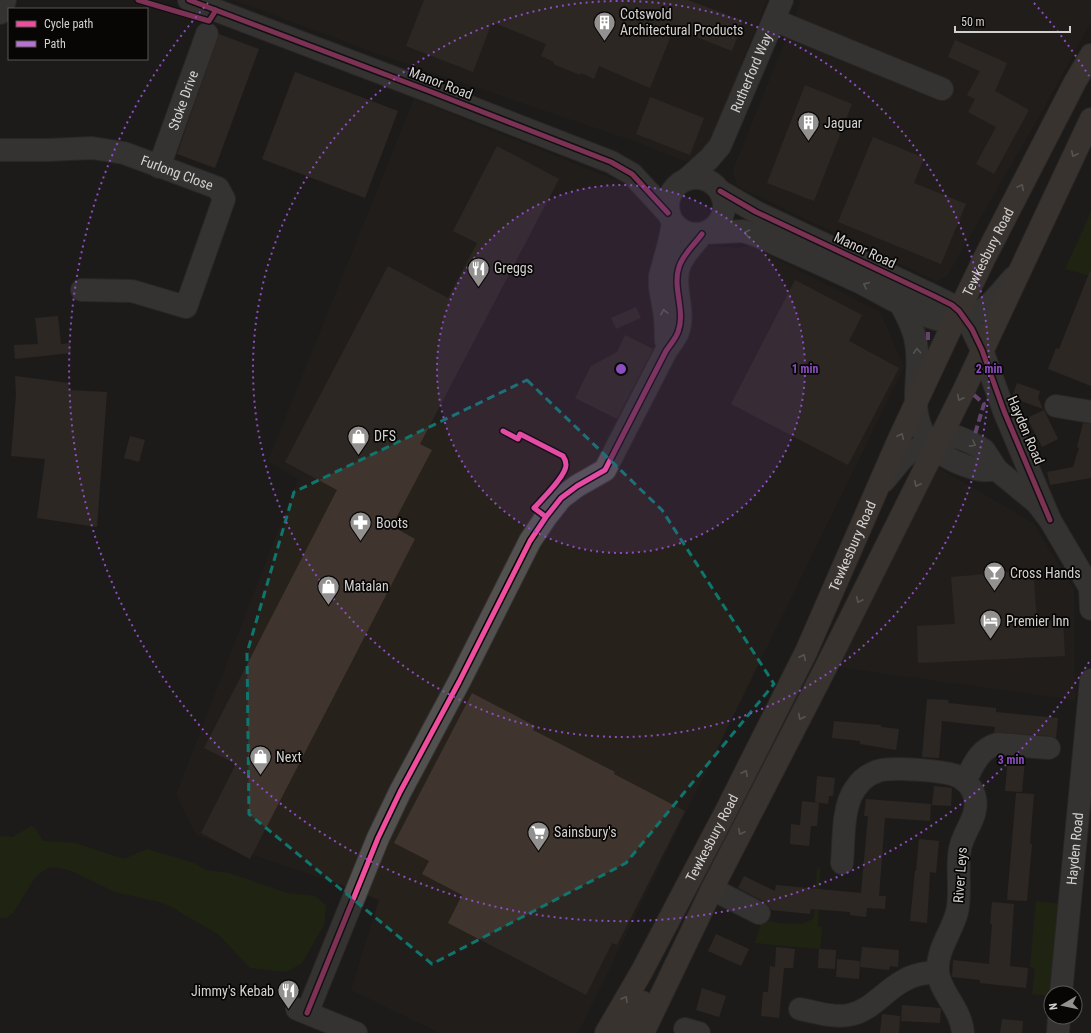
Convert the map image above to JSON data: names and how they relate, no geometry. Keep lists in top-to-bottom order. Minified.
{"streets":{"highway":["Tewkesbury Road"],"street":["Rutherford Way","Manor Road","Stoke Drive","Furlong Close","Hayden Road","River Leys"]},"crossings":[["Rutherford Way","Manor Road"],["Manor Road","Tewkesbury Road"],["Stoke Drive","Furlong Close"],["Tewkesbury Road","Hayden Road"]],"places":{"building":["Cotswold Architectural Products","Jaguar"],"restaurant":["Greggs","Jimmy's Kebab"],"shop":["DFS","Matalan","Next"],"pharmacy":["Boots"],"bar":["Cross Hands"],"hotel":["Premier Inn"],"supermarket":["Sainsbury's"]},"legend":["Cycle path","Path"],"scale_bar":"50 m","north":"left","rings":["1 min","2 min","3 min"]}
